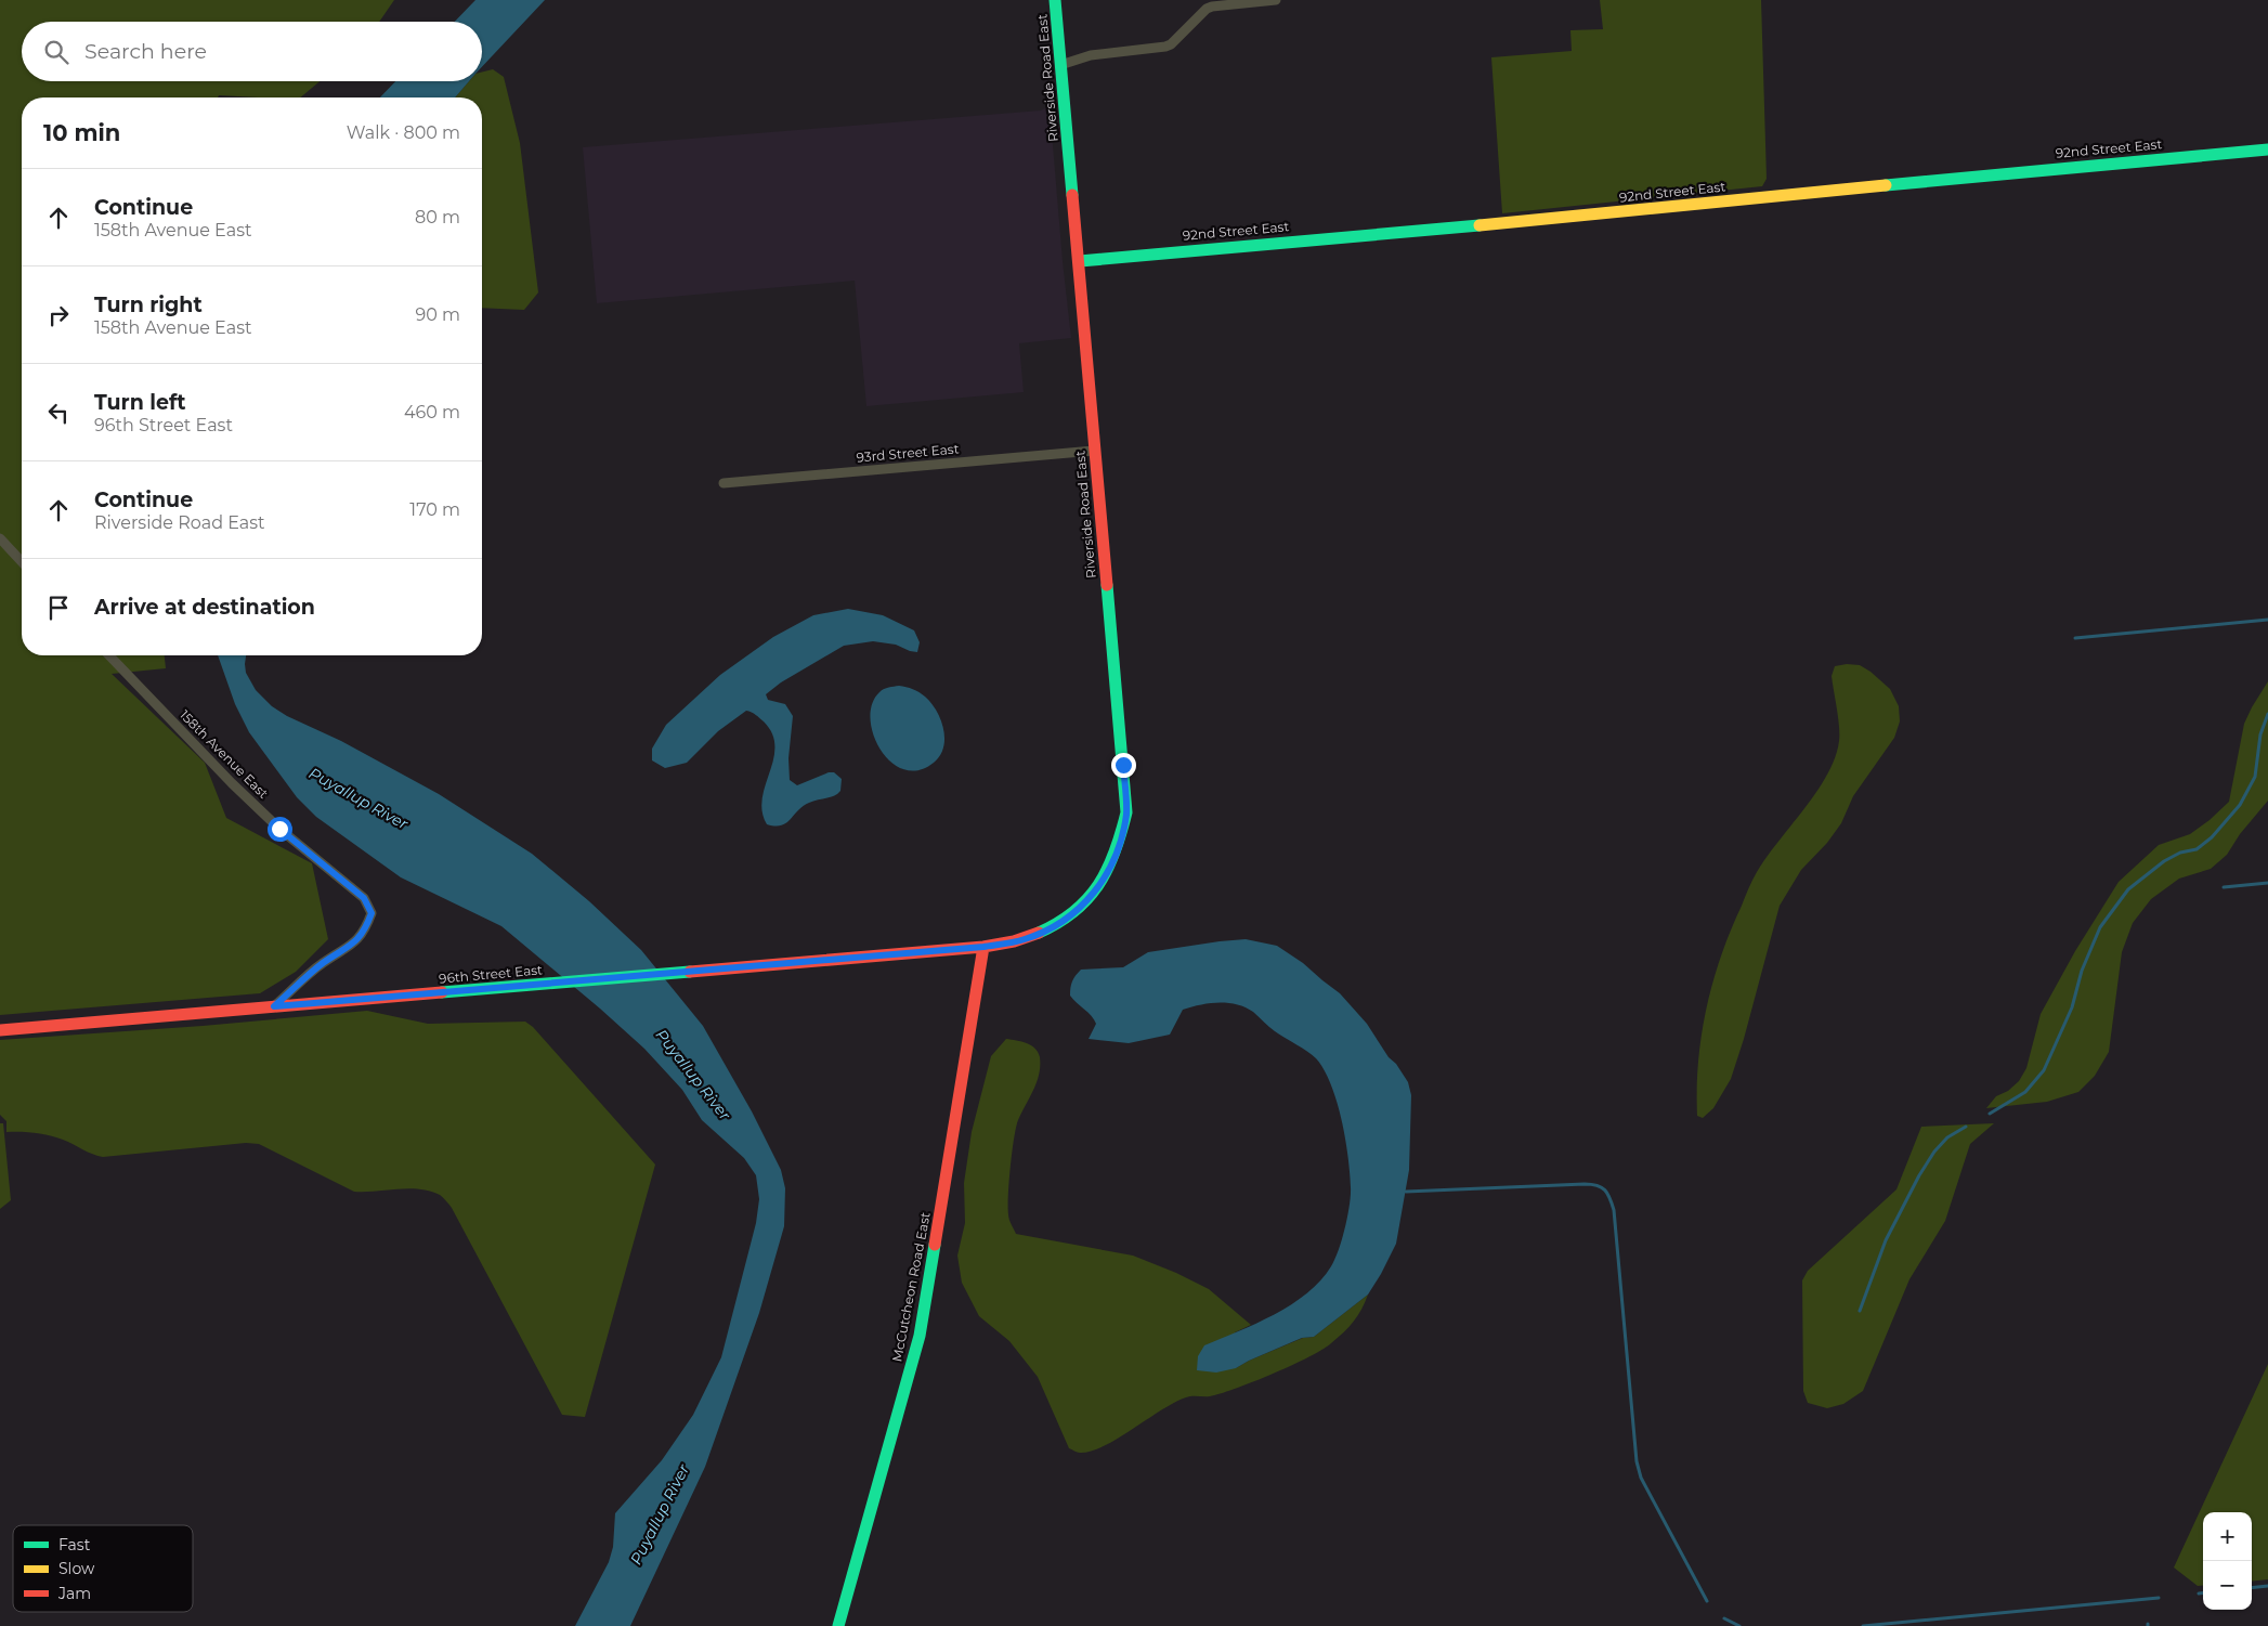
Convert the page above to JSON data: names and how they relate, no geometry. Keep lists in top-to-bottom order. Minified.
{"streets":{"street":["Riverside Road East","92nd Street East","93rd Street East","158th Avenue East","96th Street East","McCutcheon Road East"]},"crossings":[["Riverside Road East","92nd Street East"],["Riverside Road East","93rd Street East"],["Riverside Road East","96th Street East"],["Riverside Road East","McCutcheon Road East"],["158th Avenue East","96th Street East"],["96th Street East","McCutcheon Road East"]],"water":["Puyallup River"],"legend":["Fast","Slow","Jam"],"page":{"search":"Search here","heading":["10 min","Walk · 800 m"],"list":[["Continue","158th Avenue East","80 m"],["Turn right","158th Avenue East","90 m"],["Turn left","96th Street East","460 m"],["Continue","Riverside Road East","170 m"],"Arrive at destination"],"map_buttons":["+","−"]}}
